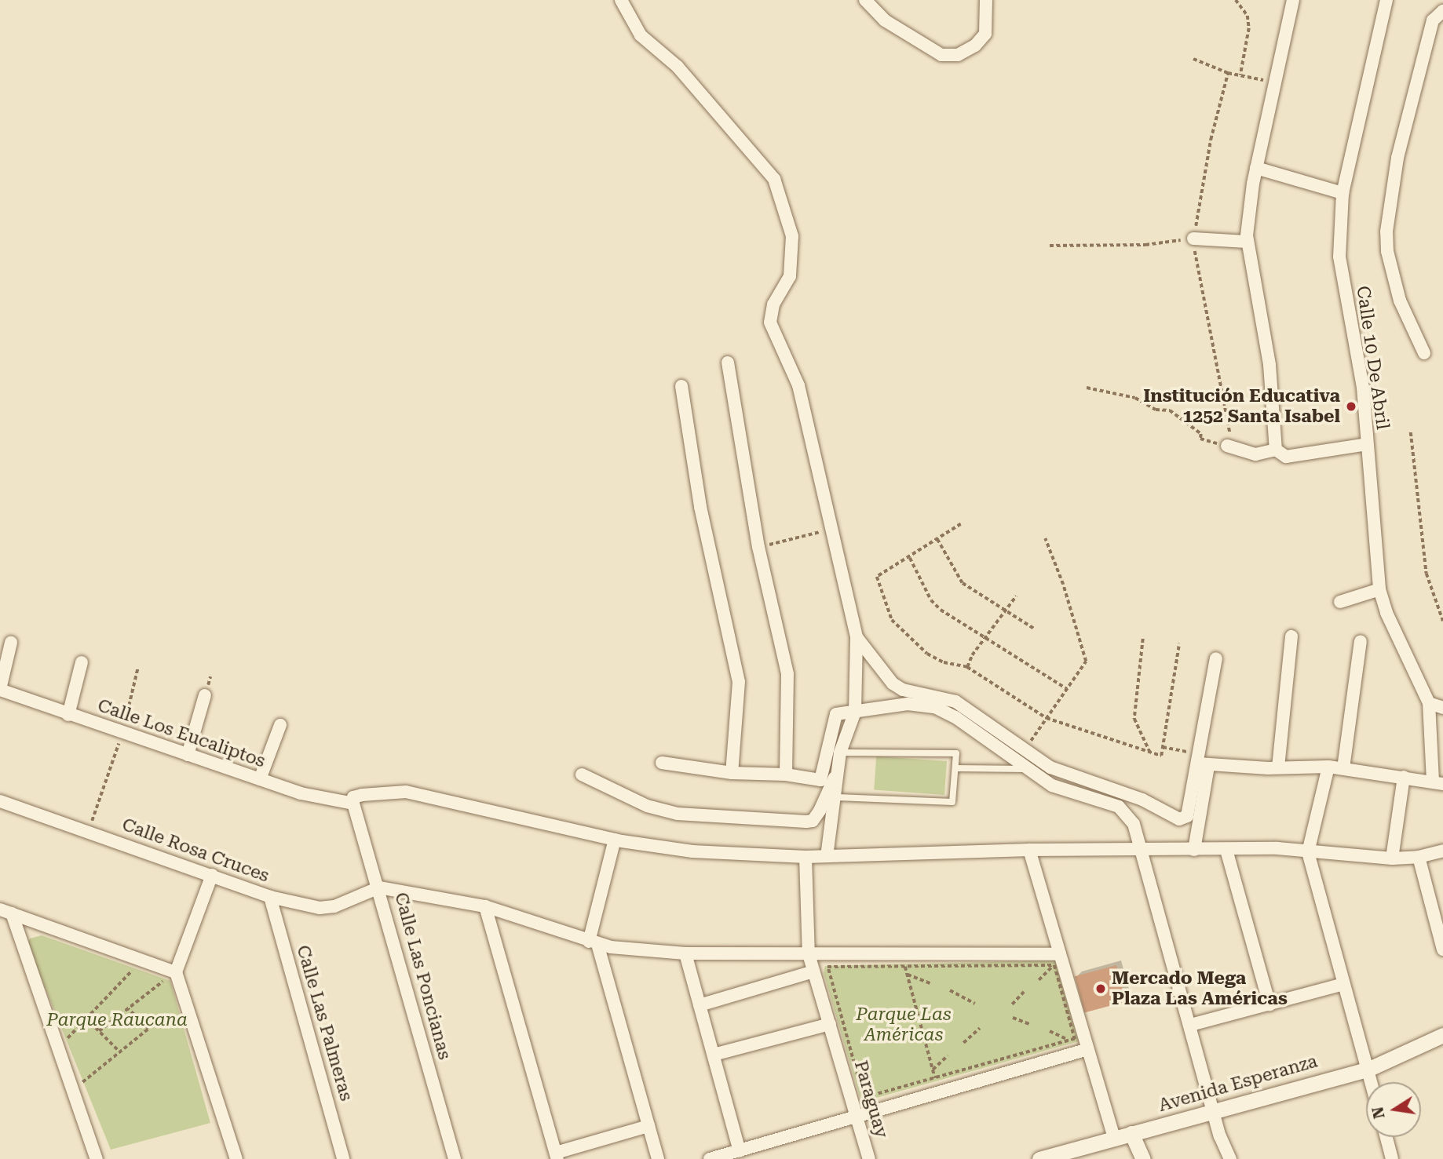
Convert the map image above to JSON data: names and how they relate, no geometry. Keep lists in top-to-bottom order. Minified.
{"streets":{"street":["Calle 10 De Abril","Calle Los Eucaliptos","Calle Rosa Cruces","Calle Las Poncianas","Calle Las Palmeras","Avenida Esperanza","Paraguay"]},"crossings":[["Calle Los Eucaliptos","Calle Las Poncianas"],["Calle Rosa Cruces","Calle Las Poncianas"],["Calle Rosa Cruces","Calle Las Palmeras"]],"parks":["Parque Las Américas","Parque Raucana"],"places":["Institución Educativa 1252 Santa Isabel","Mercado Mega Plaza Las Américas"],"north":"left"}
